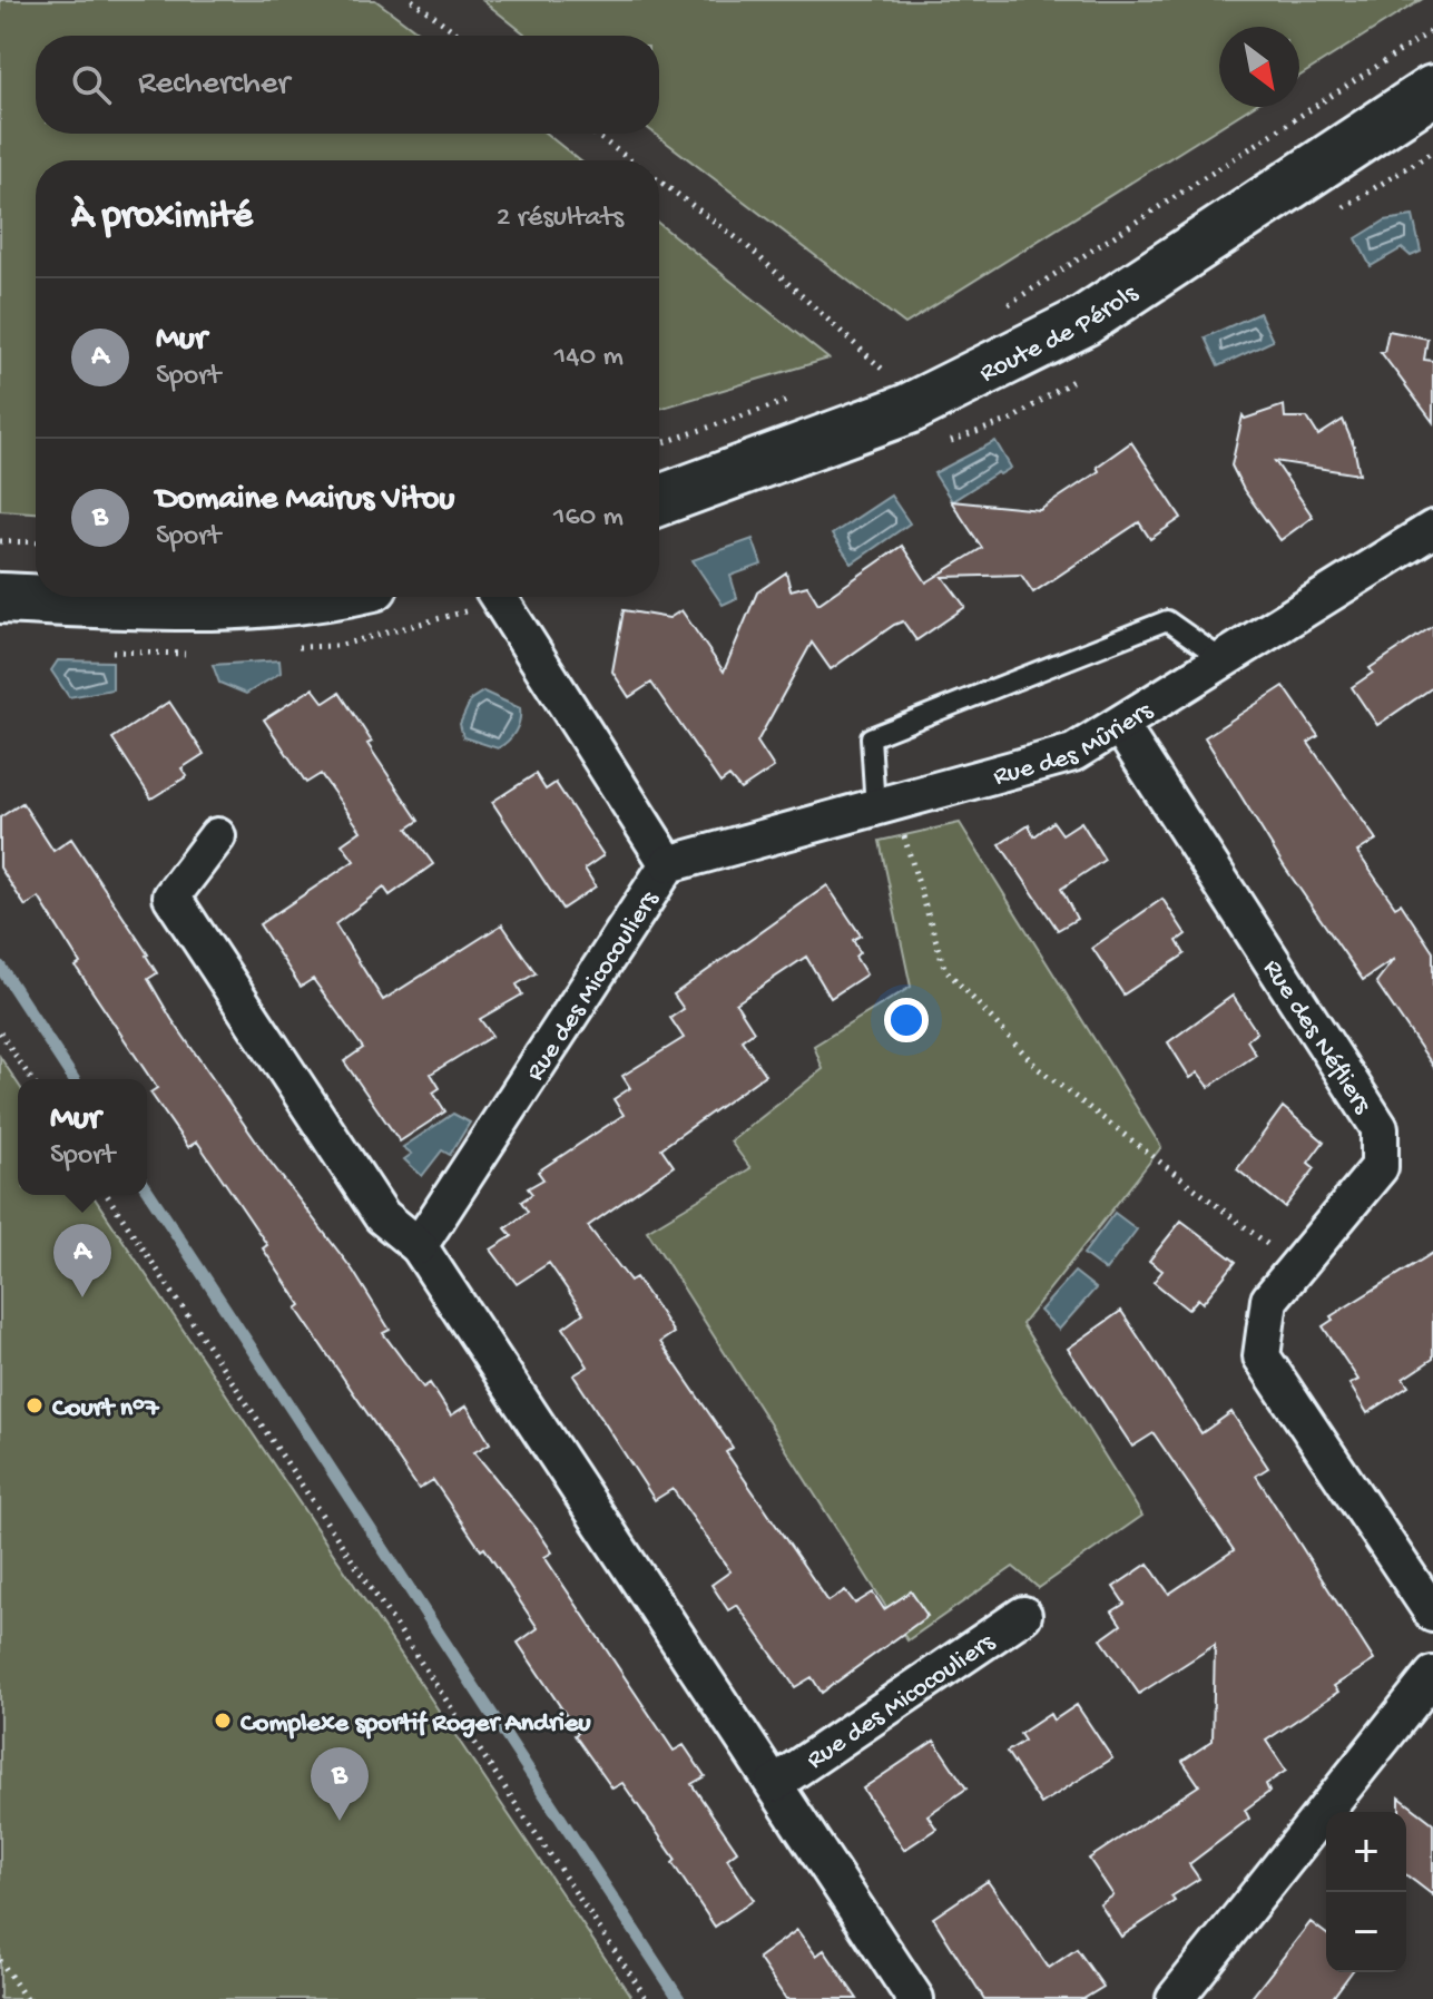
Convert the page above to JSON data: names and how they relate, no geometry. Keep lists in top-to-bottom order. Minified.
{"streets":{"street":["Route de Pérols","Rue des Mûriers","Rue des Micocouliers","Rue des Néfliers"]},"crossings":[["Rue des Mûriers","Rue des Micocouliers"],["Rue des Mûriers","Rue des Néfliers"]],"places":["Court n°7","Complexe sportif Roger Andrieu"],"north":"bottom right","page":{"search":"Rechercher","heading":["À proximité","2 résultats"],"list":[{"mark":"A","name":"Mur","note":"Sport","value":"140 m"},{"mark":"B","name":"Domaine Mairus Vitou","note":"Sport","value":"160 m"}],"popup":["Mur","Sport"],"pins":["A","B"],"map_buttons":["+","−"]}}
